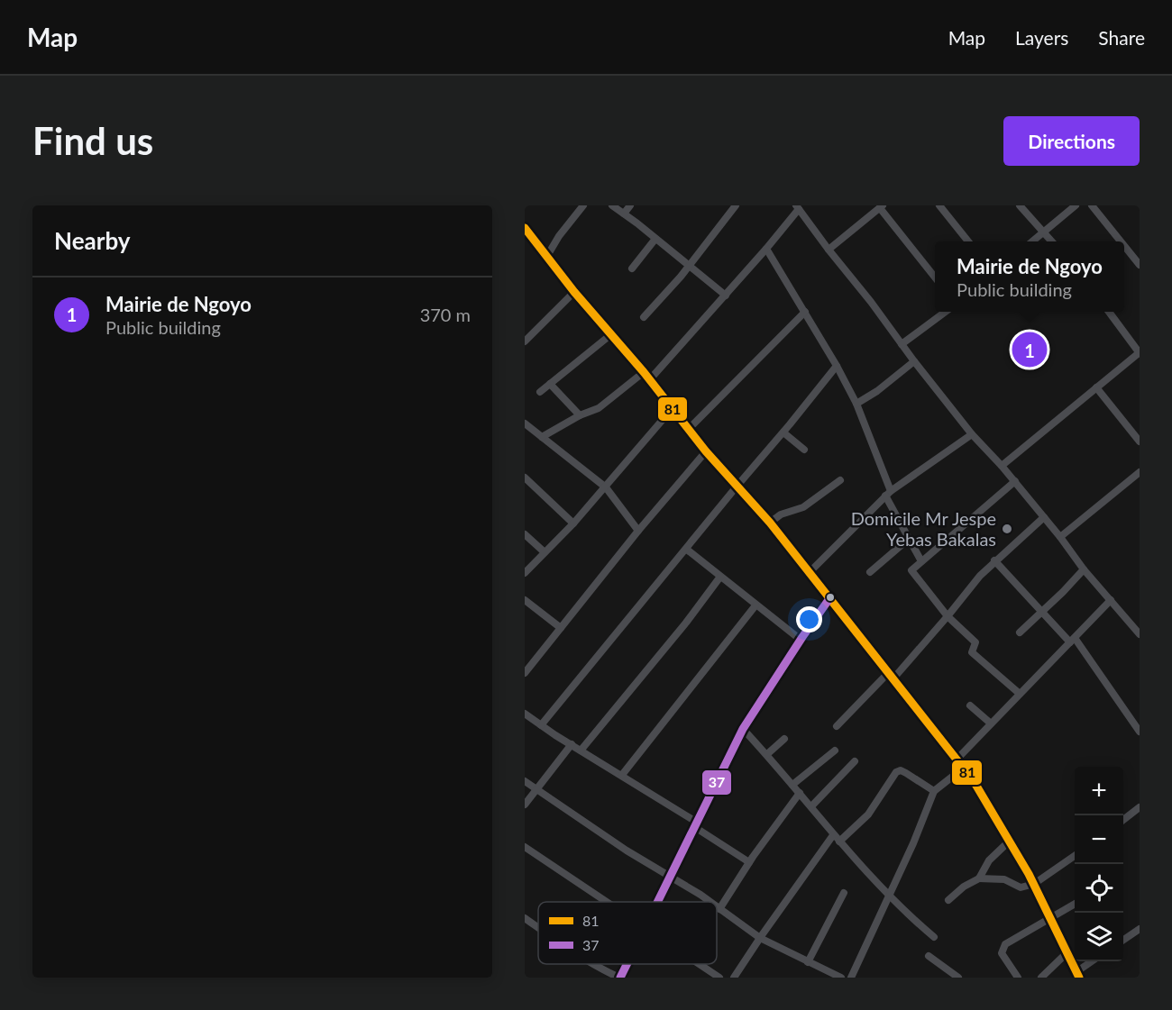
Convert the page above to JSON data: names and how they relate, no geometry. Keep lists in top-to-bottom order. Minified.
{"places":["Domicile Mr Jespe Yebas Bakalas"],"lines":["transit line 81","transit line 37"],"legend":["81","37"],"page":{"header":"Map","nav":["Map","Layers","Share"],"buttons":"Directions","title":"Find us","heading":"Nearby","popup":["Mairie de Ngoyo","Public building"],"list":[{"mark":"1","name":"Mairie de Ngoyo","note":"Public building","value":"370 m"}],"pins":"1","map_buttons":["+","−"]}}
